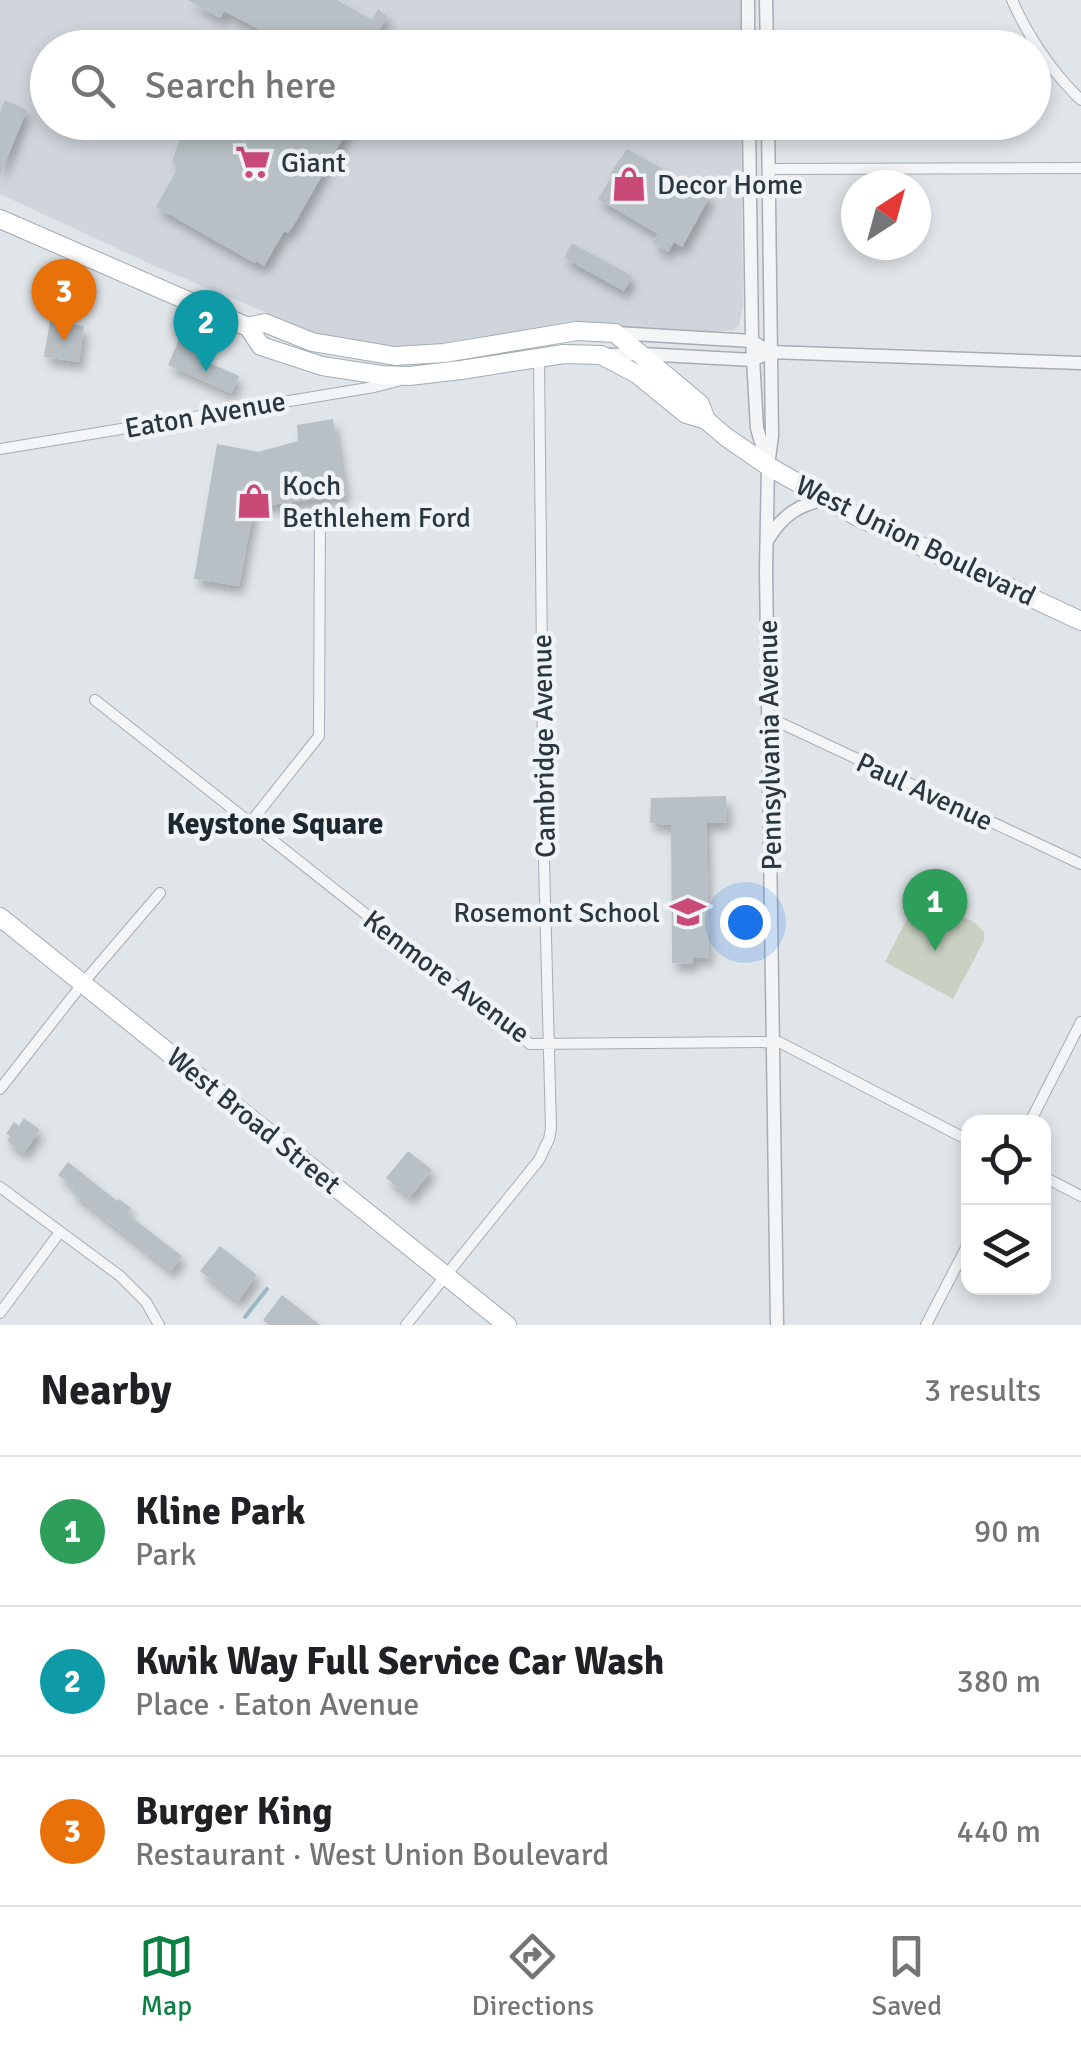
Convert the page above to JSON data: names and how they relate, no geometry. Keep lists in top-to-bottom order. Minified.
{"streets":{"main road":["West Union Boulevard","West Broad Street"],"street":["Eaton Avenue","Pennsylvania Avenue","Cambridge Avenue","Paul Avenue","Kenmore Avenue"]},"crossings":[["Eaton Avenue","West Union Boulevard"],["West Union Boulevard","Pennsylvania Avenue"],["West Union Boulevard","Cambridge Avenue"],["Pennsylvania Avenue","Paul Avenue"],["Pennsylvania Avenue","Kenmore Avenue"],["Cambridge Avenue","Kenmore Avenue"],["Cambridge Avenue","West Broad Street"]],"districts":["Keystone Square"],"places":{"supermarket":["Giant"],"shop":["Decor Home","Koch Bethlehem Ford"],"school or university":["Rosemont School"]},"north":"top right","page":{"search":"Search here","pins":["3","2","1"],"heading":["Nearby","3 results"],"list":[{"mark":"1","name":"Kline Park","note":"Park","value":"90 m"},{"mark":"2","name":"Kwik Way Full Service Car Wash","note":"Place · Eaton Avenue","value":"380 m"},{"mark":"3","name":"Burger King","note":"Restaurant · West Union Boulevard","value":"440 m"}],"nav":["Map","Directions","Saved"]}}
